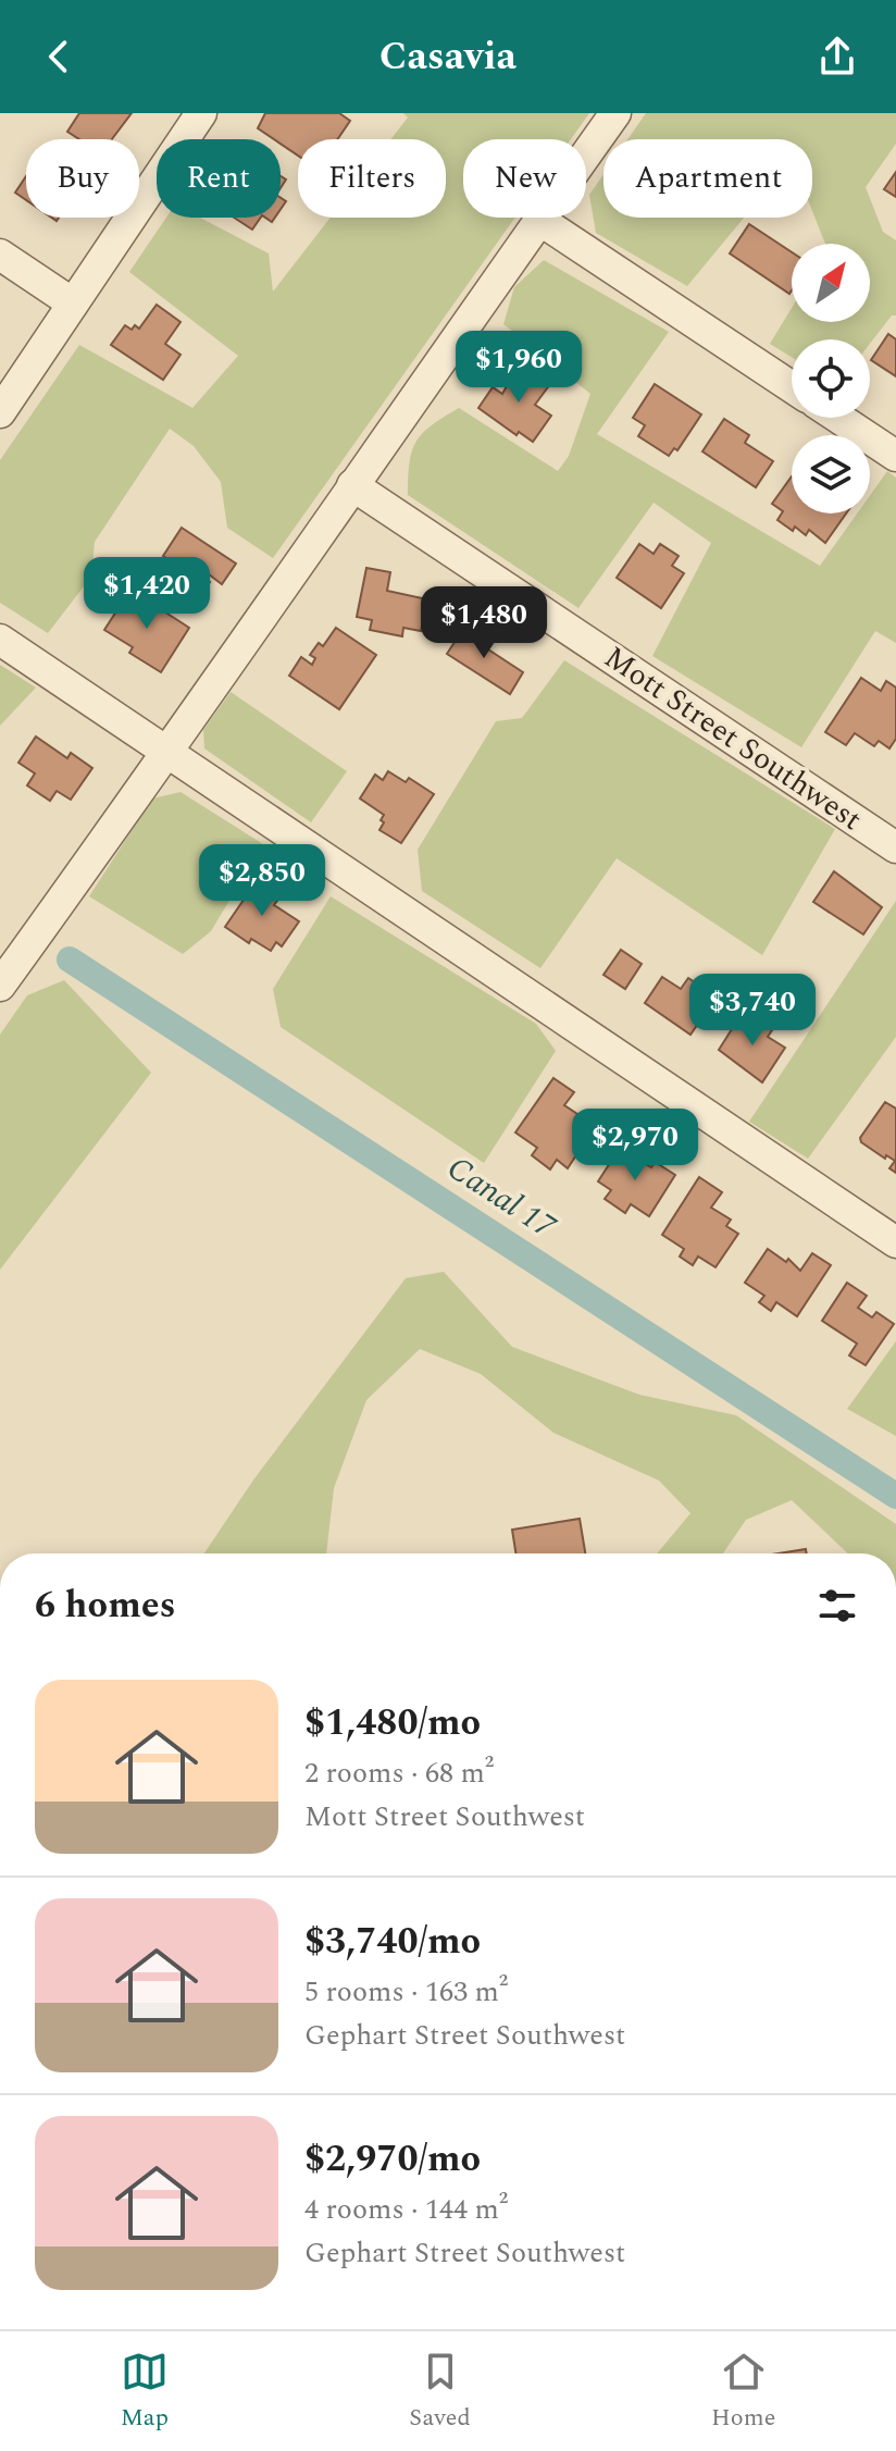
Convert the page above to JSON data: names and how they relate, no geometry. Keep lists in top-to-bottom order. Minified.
{"streets":{"street":["Mott Street Southwest"]},"water":["Canal 17"],"north":"top right","page":{"header":"Casavia","chip":["Buy","Rent","Filters","New","Apartment"],"price":["$1,960","$1,420","$1,480","$2,850","$3,740","$2,970"],"heading":"6 homes","list":[{"name":"$1,480/mo","note":"2 rooms · 68 m² · Mott Street Southwest"},{"name":"$3,740/mo","note":"5 rooms · 163 m² · Gephart Street Southwest"},{"name":"$2,970/mo","note":"4 rooms · 144 m² · Gephart Street Southwest"}],"tabs":["Map","Saved","Home"]}}
